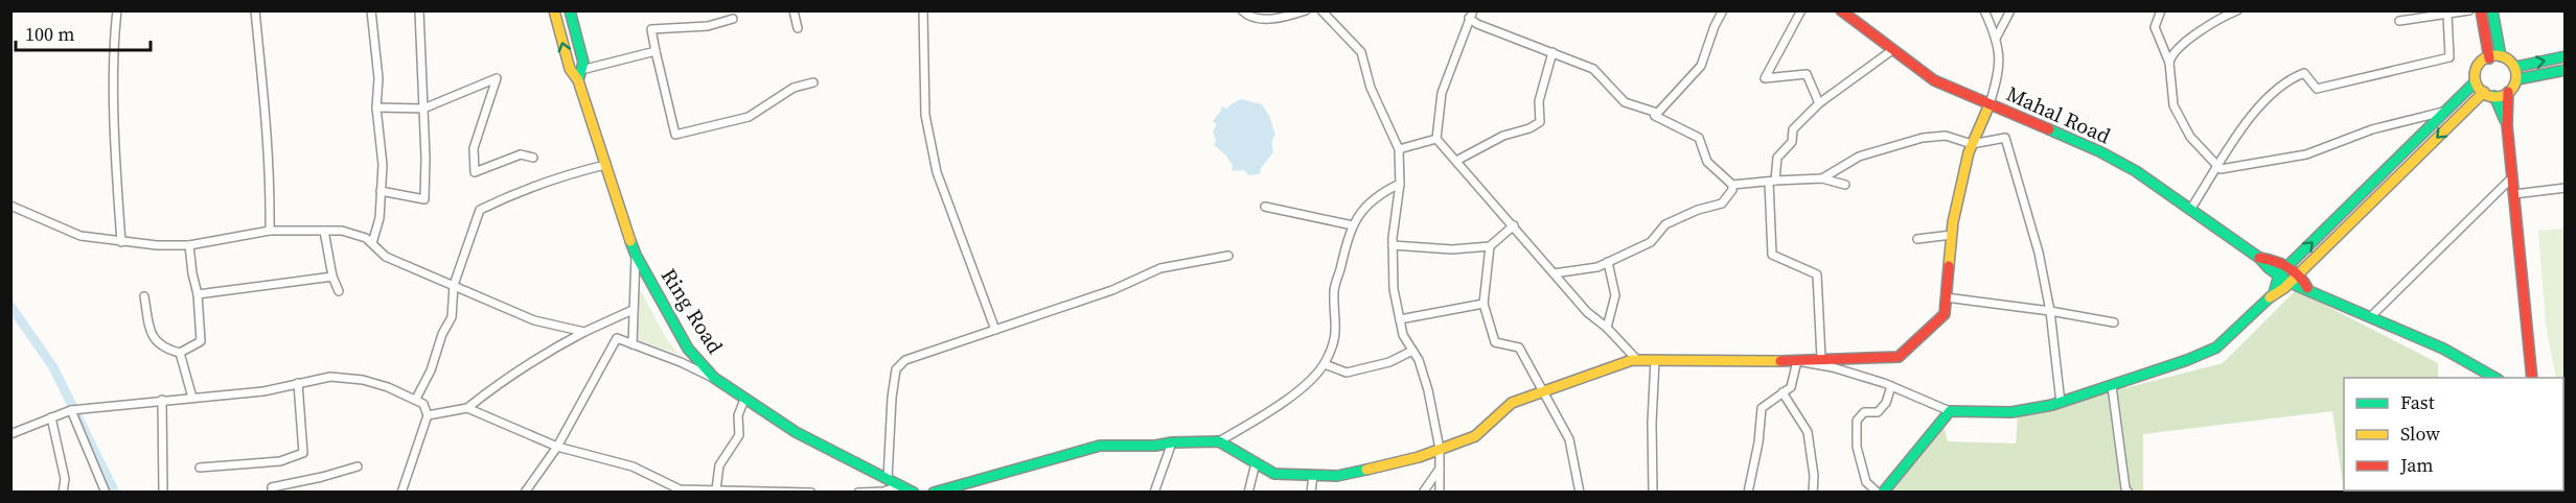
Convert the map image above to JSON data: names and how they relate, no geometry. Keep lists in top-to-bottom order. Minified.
{"streets":{"street":["Mahal Road","Ring Road"]},"legend":["Fast","Slow","Jam"],"scale_bar":"100 m"}
